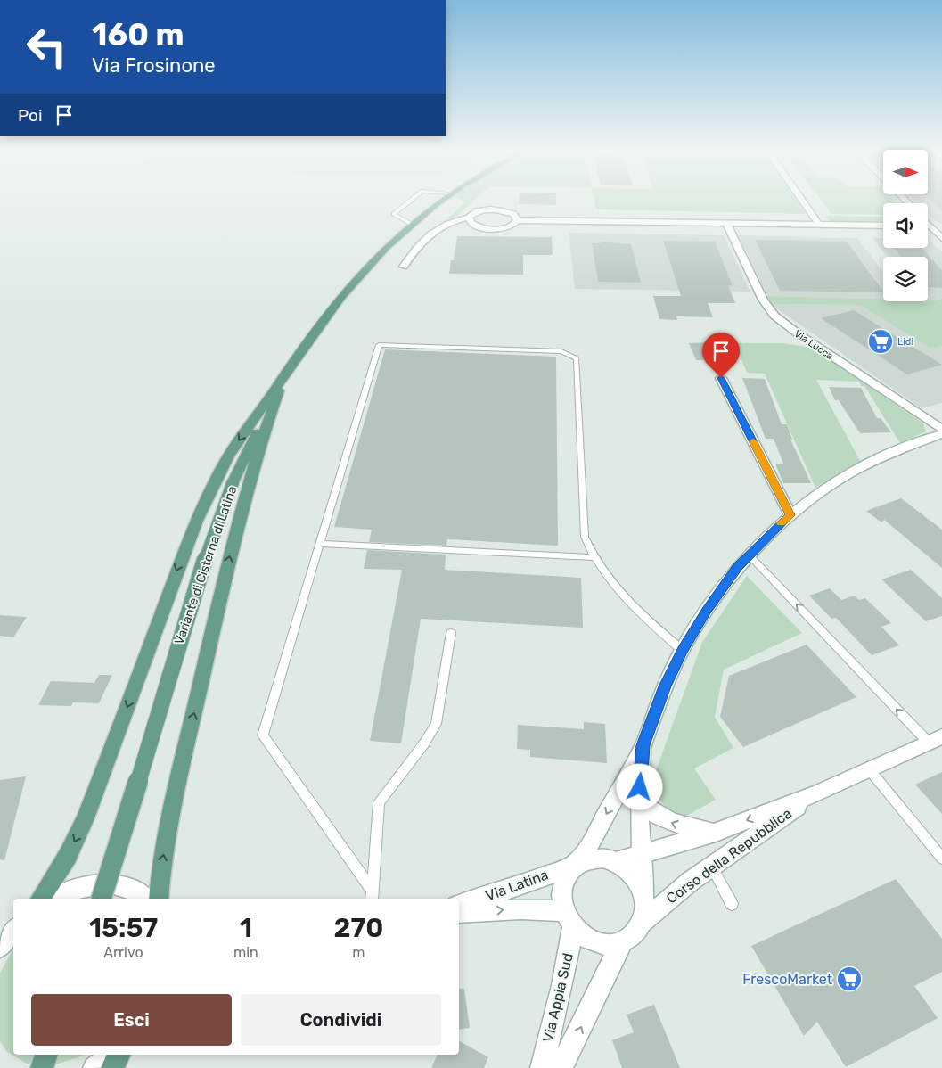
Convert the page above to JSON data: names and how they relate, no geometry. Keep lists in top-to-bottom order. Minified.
{"streets":{"main road":["Variante di Cisterna di Latina"],"street":["Via Lucca","Corso della Repubblica","Via Latina","Via Appia Sud"]},"crossings":[["Corso della Repubblica","Via Latina"],["Corso della Repubblica","Via Appia Sud"],["Via Latina","Via Appia Sud"]],"places":{"supermarket":["Lidl","FrescoMarket"]},"north":"right","page":{"turn":["160 m","Via Frosinone"],"then":"Poi","eta":["15:57","Arrivo","1","min","270","m"],"buttons":["Esci","Condividi"]}}
